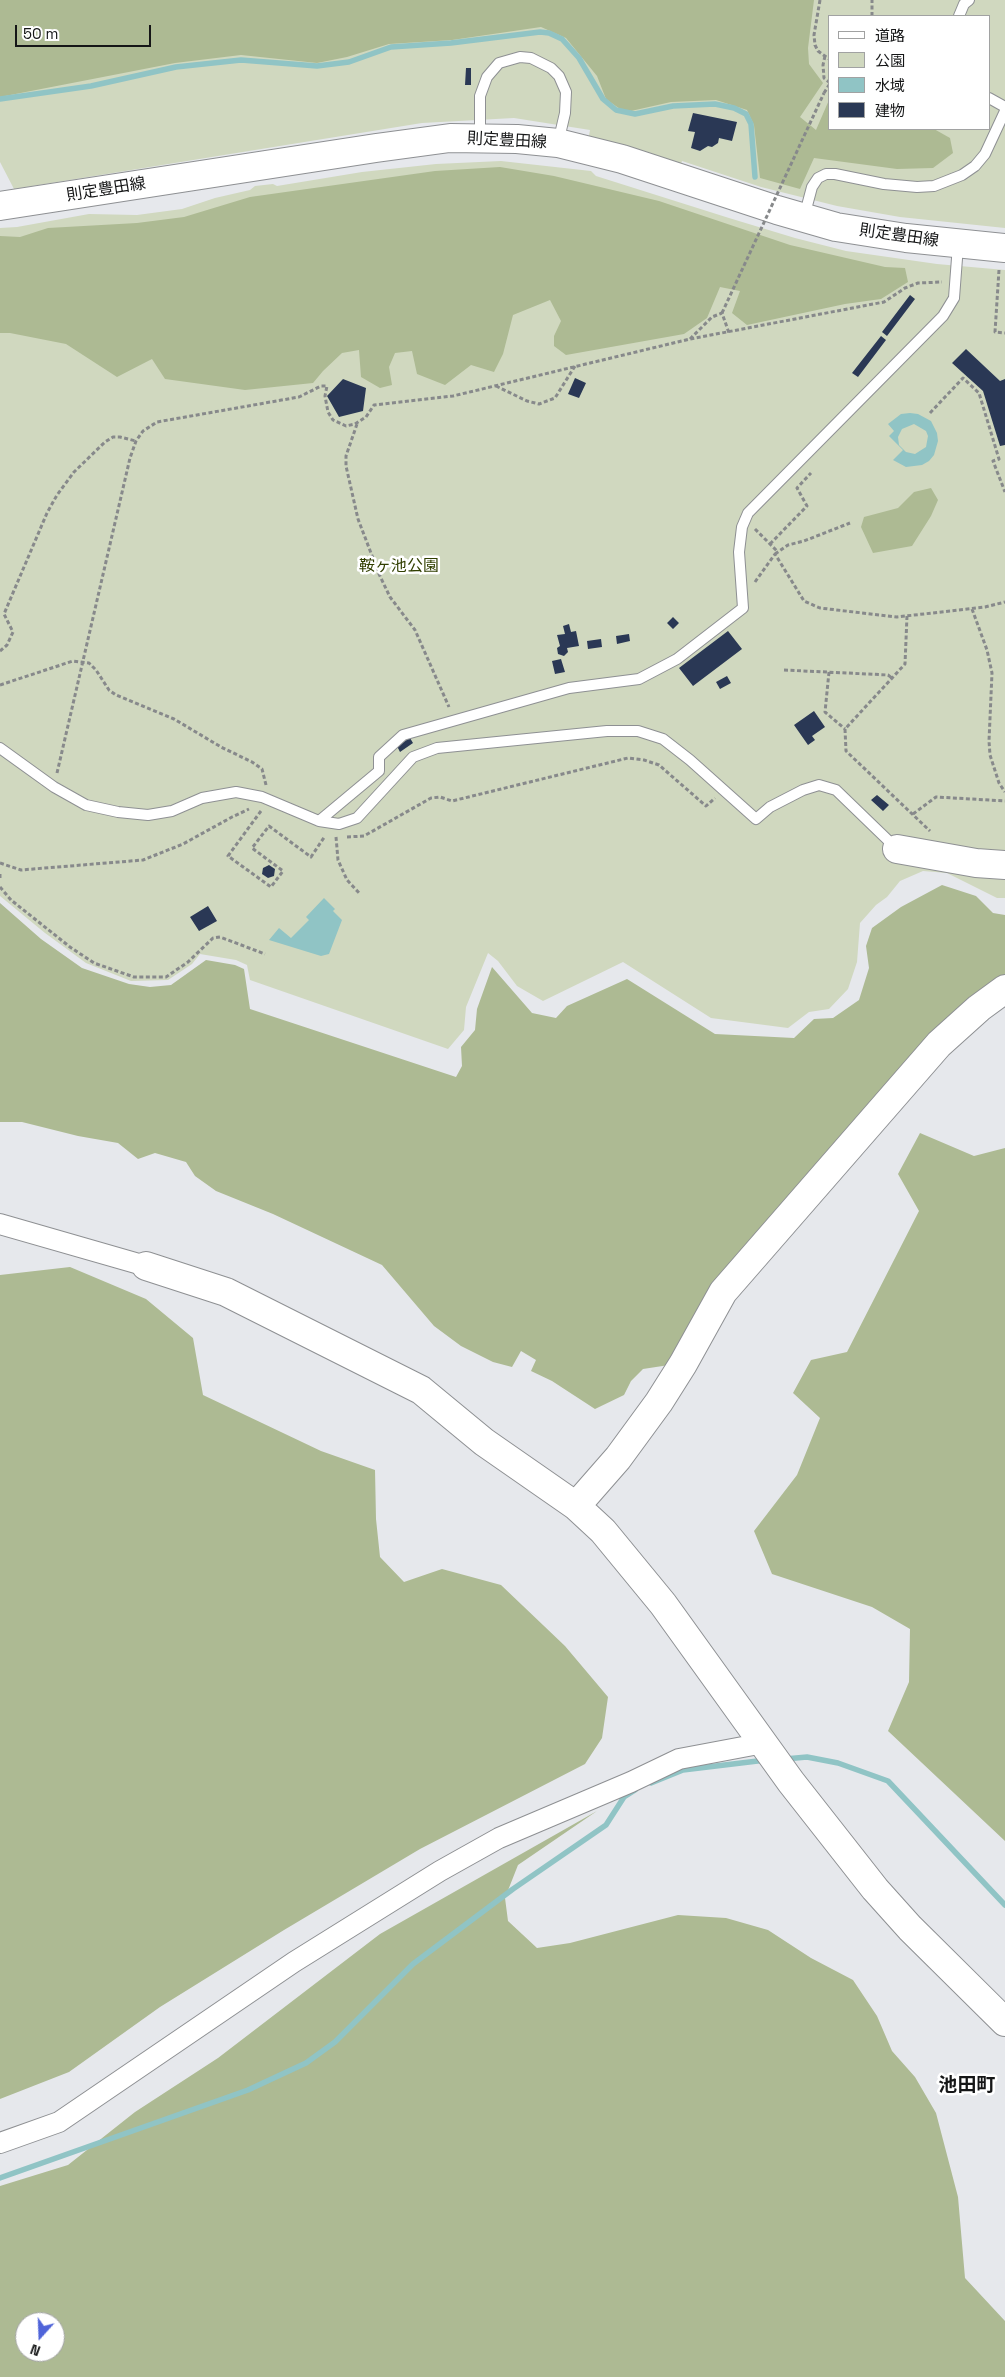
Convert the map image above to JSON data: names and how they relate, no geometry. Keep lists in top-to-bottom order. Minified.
{"streets":{"street":["則定豊田線"]},"districts":["池田町"],"parks":["鞍ヶ池公園"],"legend":["道路","公園","水域","建物"],"scale_bar":"50 m","north":"bottom"}
